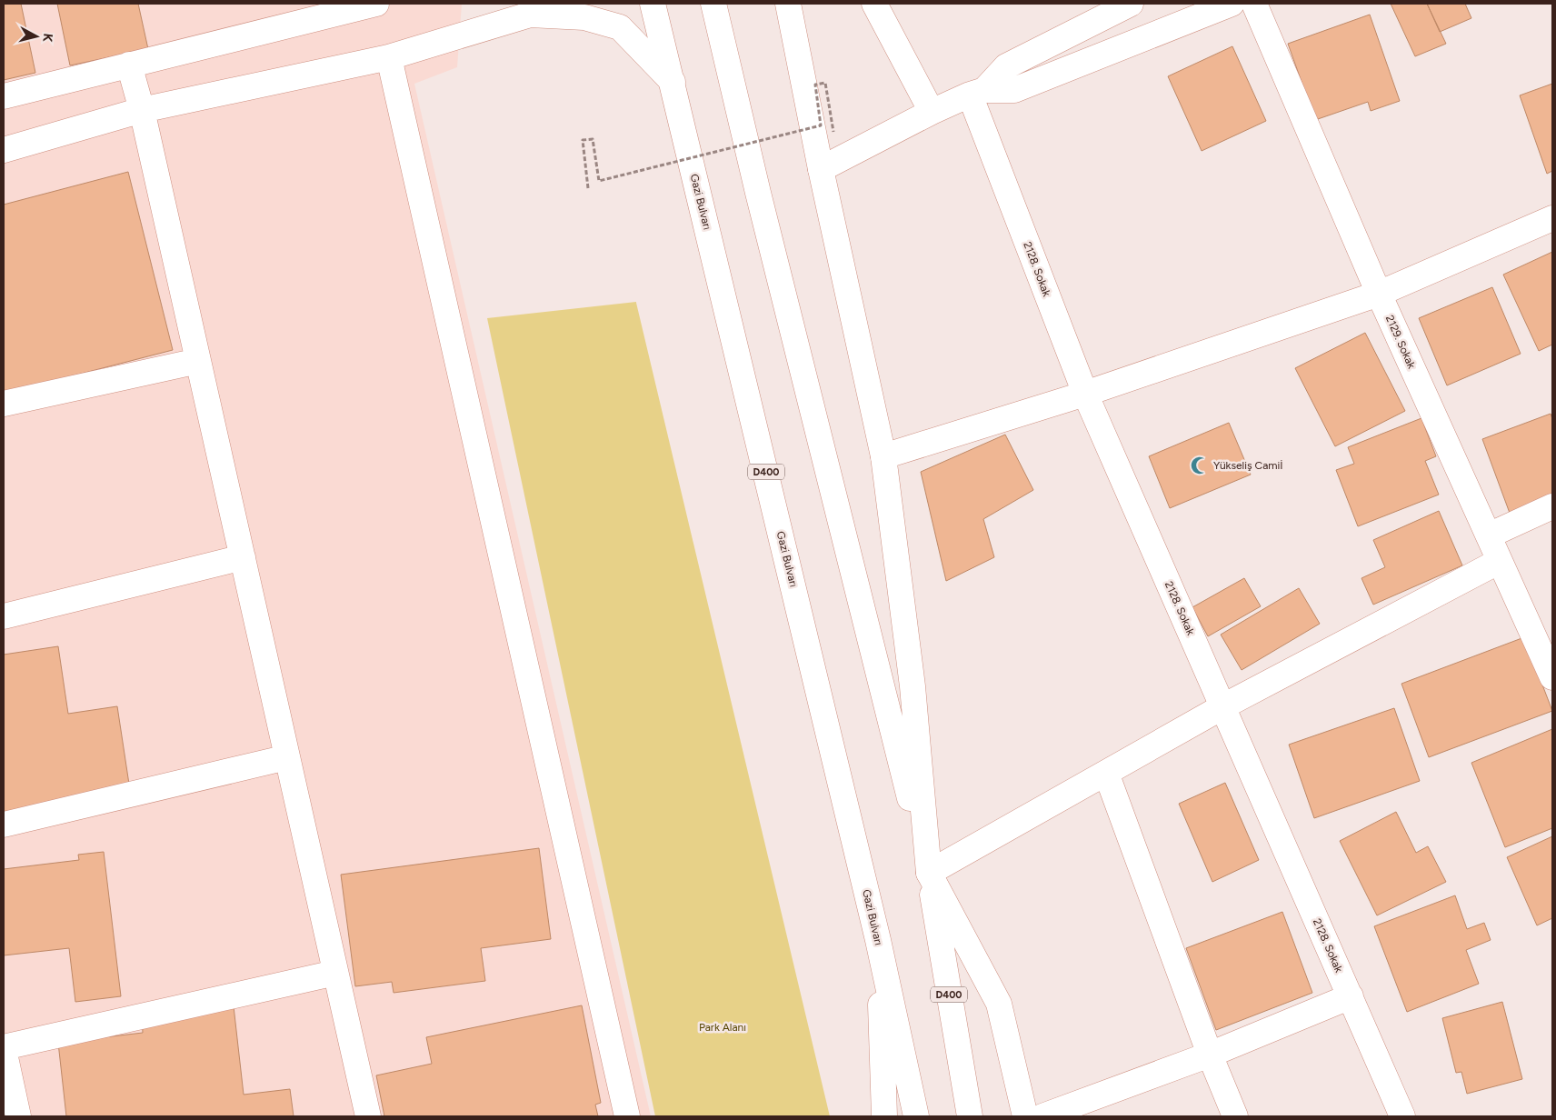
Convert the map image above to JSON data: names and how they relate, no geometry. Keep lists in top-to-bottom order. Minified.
{"streets":{"main road":["Gazi Bulvarı","2128. Sokak","2129. Sokak","D400"]},"parks":["Park Alanı"],"places":{"mosque":["Yükseliş Camiİ"]},"north":"right"}
